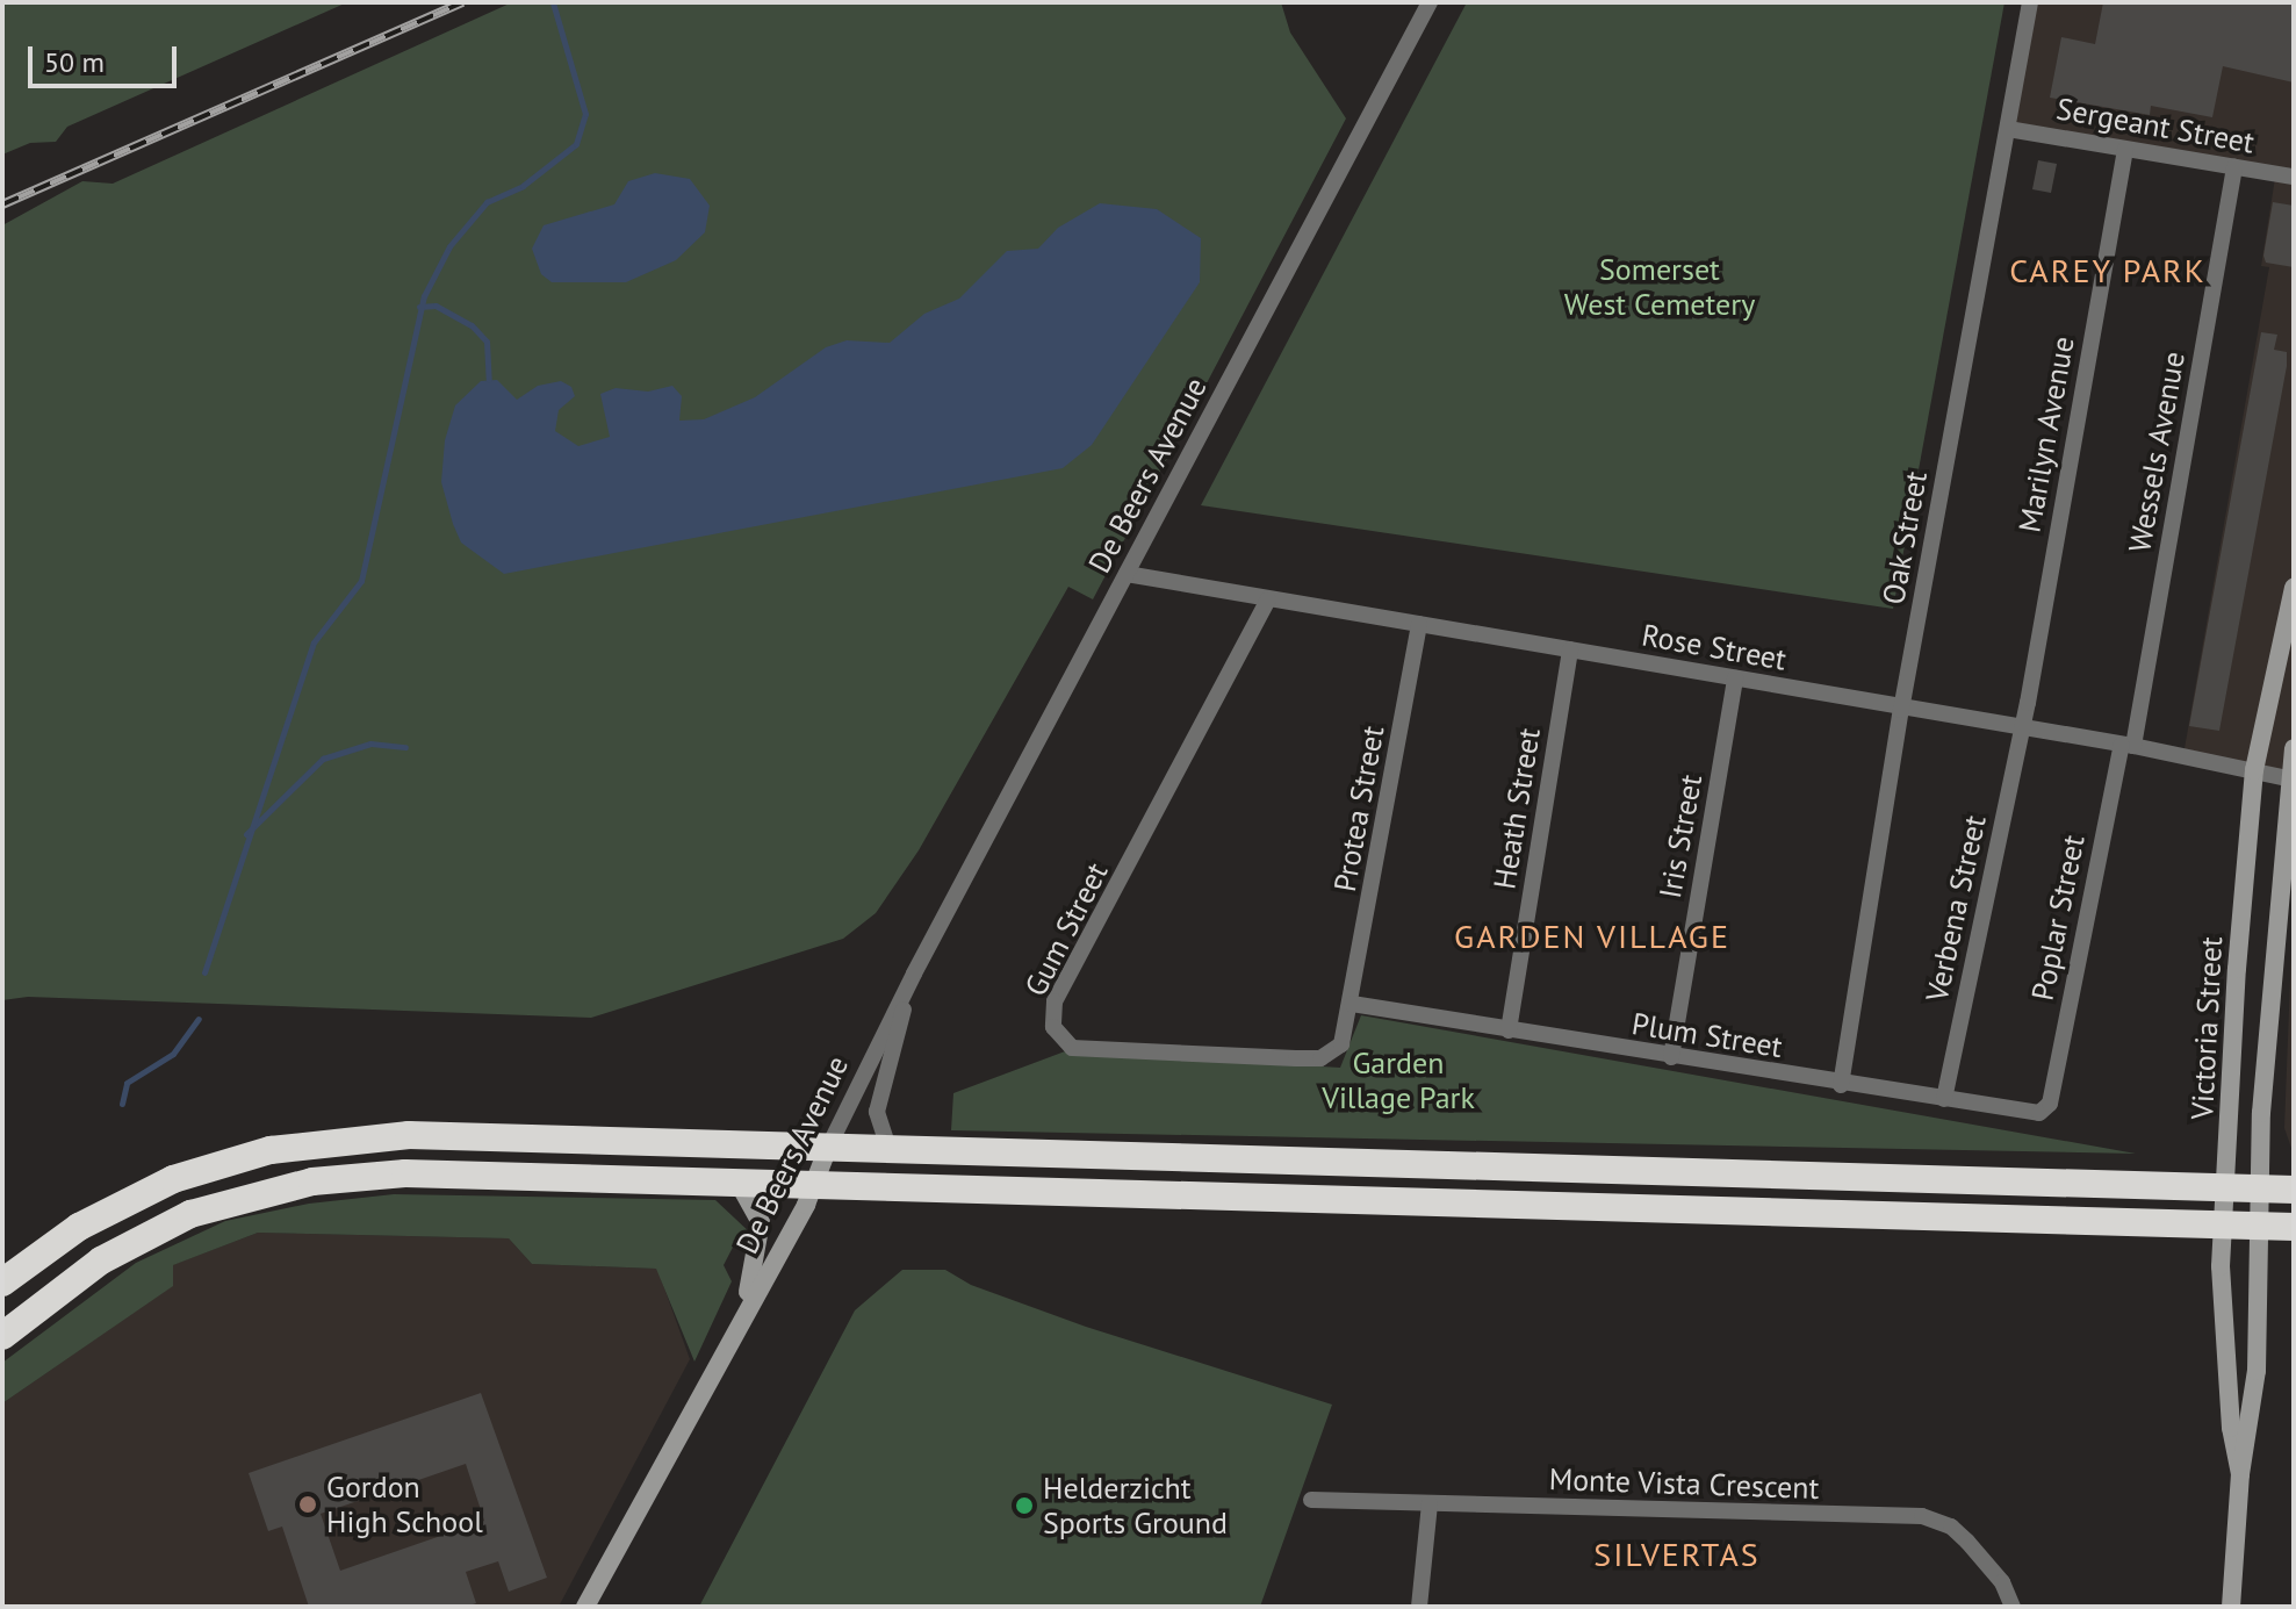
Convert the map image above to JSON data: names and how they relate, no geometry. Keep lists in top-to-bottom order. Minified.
{"streets":{"main road":["De Beers Avenue","Victoria Street"],"street":["Sergeant Street","Marilyn Avenue","Wessels Avenue","Oak Street","Rose Street","Protea Street","Heath Street","Iris Street","Verbena Street","Poplar Street","Gum Street","Plum Street","Monte Vista Crescent"]},"crossings":[["Sergeant Street","Marilyn Avenue"],["Sergeant Street","Wessels Avenue"],["Sergeant Street","Oak Street"],["Marilyn Avenue","Rose Street"],["Marilyn Avenue","Verbena Street"],["Wessels Avenue","Rose Street"],["Wessels Avenue","Poplar Street"],["De Beers Avenue","Rose Street"],["Oak Street","Rose Street"],["Oak Street","Plum Street"],["Rose Street","Protea Street"],["Rose Street","Heath Street"],["Rose Street","Iris Street"],["Rose Street","Verbena Street"],["Rose Street","Poplar Street"],["Rose Street","Gum Street"],["Rose Street","Victoria Street"],["Protea Street","Gum Street"],["Protea Street","Plum Street"],["Heath Street","Plum Street"],["Iris Street","Plum Street"],["Verbena Street","Plum Street"],["Poplar Street","Plum Street"],["Gum Street","Plum Street"]],"districts":["CAREY PARK","GARDEN VILLAGE","SILVERTAS"],"parks":["Somerset West Cemetery","Garden Village Park"],"places":["Gordon High School","Helderzicht Sports Ground"],"scale_bar":"50 m"}
